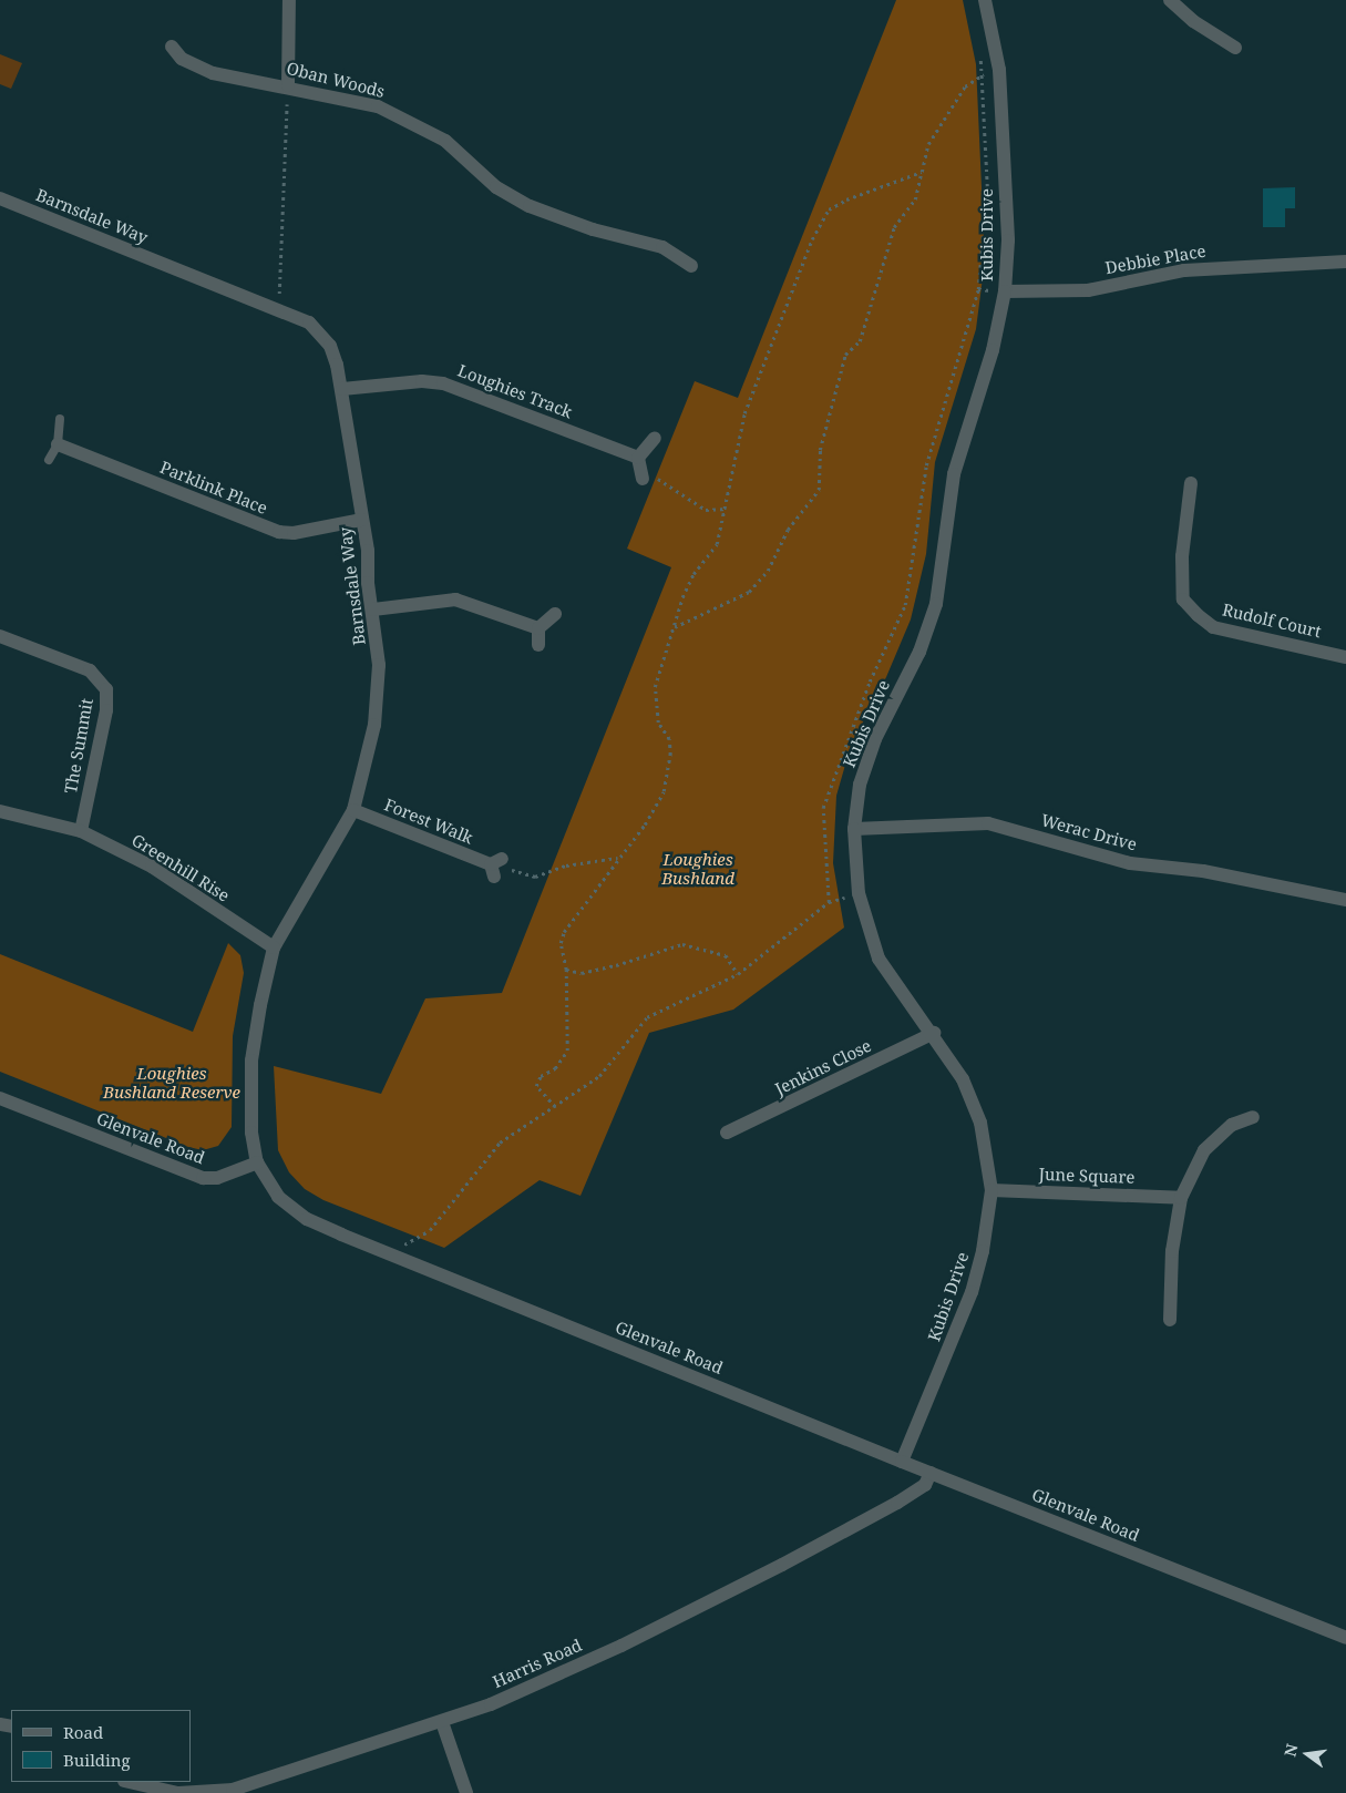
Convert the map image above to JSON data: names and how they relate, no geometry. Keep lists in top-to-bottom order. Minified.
{"streets":{"street":["Oban Woods","Barnsdale Way","Kubis Drive","Debbie Place","Loughies Track","Parklink Place","Rudolf Court","The Summit","Forest Walk","Werac Drive","Greenhill Rise","Jenkins Close","Glenvale Road","June Square","Harris Road"]},"crossings":[["Barnsdale Way","Loughies Track"],["Barnsdale Way","Parklink Place"],["Barnsdale Way","Forest Walk"],["Barnsdale Way","Greenhill Rise"],["Barnsdale Way","Glenvale Road"],["Kubis Drive","Debbie Place"],["Kubis Drive","Werac Drive"],["Kubis Drive","Jenkins Close"],["Kubis Drive","Glenvale Road"],["Kubis Drive","June Square"],["The Summit","Greenhill Rise"],["Glenvale Road","Harris Road"]],"parks":["Loughies Bushland","Loughies Bushland Reserve"],"legend":["Road","Building"],"north":"left"}
